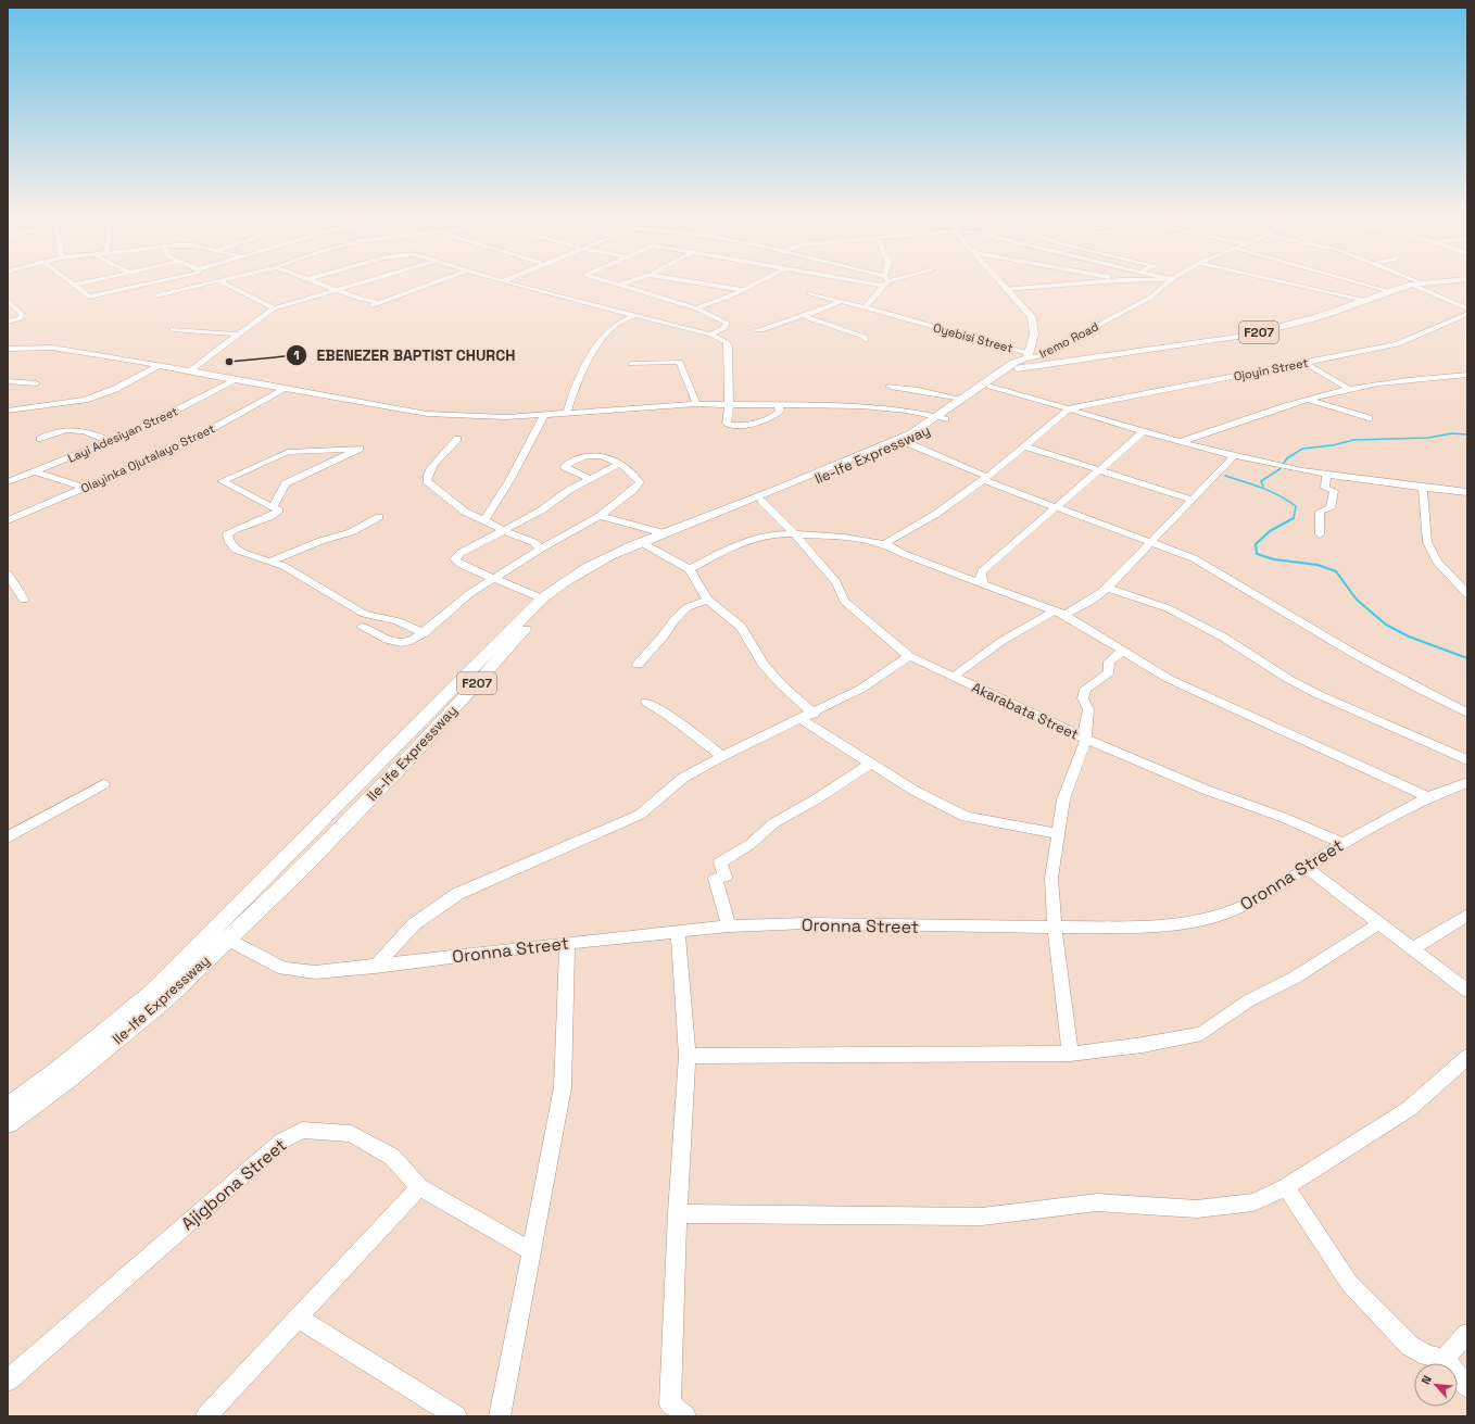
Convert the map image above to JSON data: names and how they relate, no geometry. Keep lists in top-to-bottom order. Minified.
{"streets":{"main road":["F207","Ile-Ife Expressway"],"street":["Oyebisi Street","Iremo Road","Ojoyin Street","Layi Adesiyan Street","Olayinka Ojutalayo Street","Akarabata Street","Oronna Street","Ajigbona Street"]},"crossings":[["F207","Oyebisi Street"],["F207","Iremo Road"],["F207","Ile-Ife Expressway"],["Oyebisi Street","Iremo Road"],["Oyebisi Street","Ile-Ife Expressway"],["Iremo Road","Ile-Ife Expressway"],["Ile-Ife Expressway","Akarabata Street"],["Ile-Ife Expressway","Oronna Street"],["Akarabata Street","Oronna Street"]],"places":["EBENEZER BAPTIST CHURCH"],"north":"top left"}
